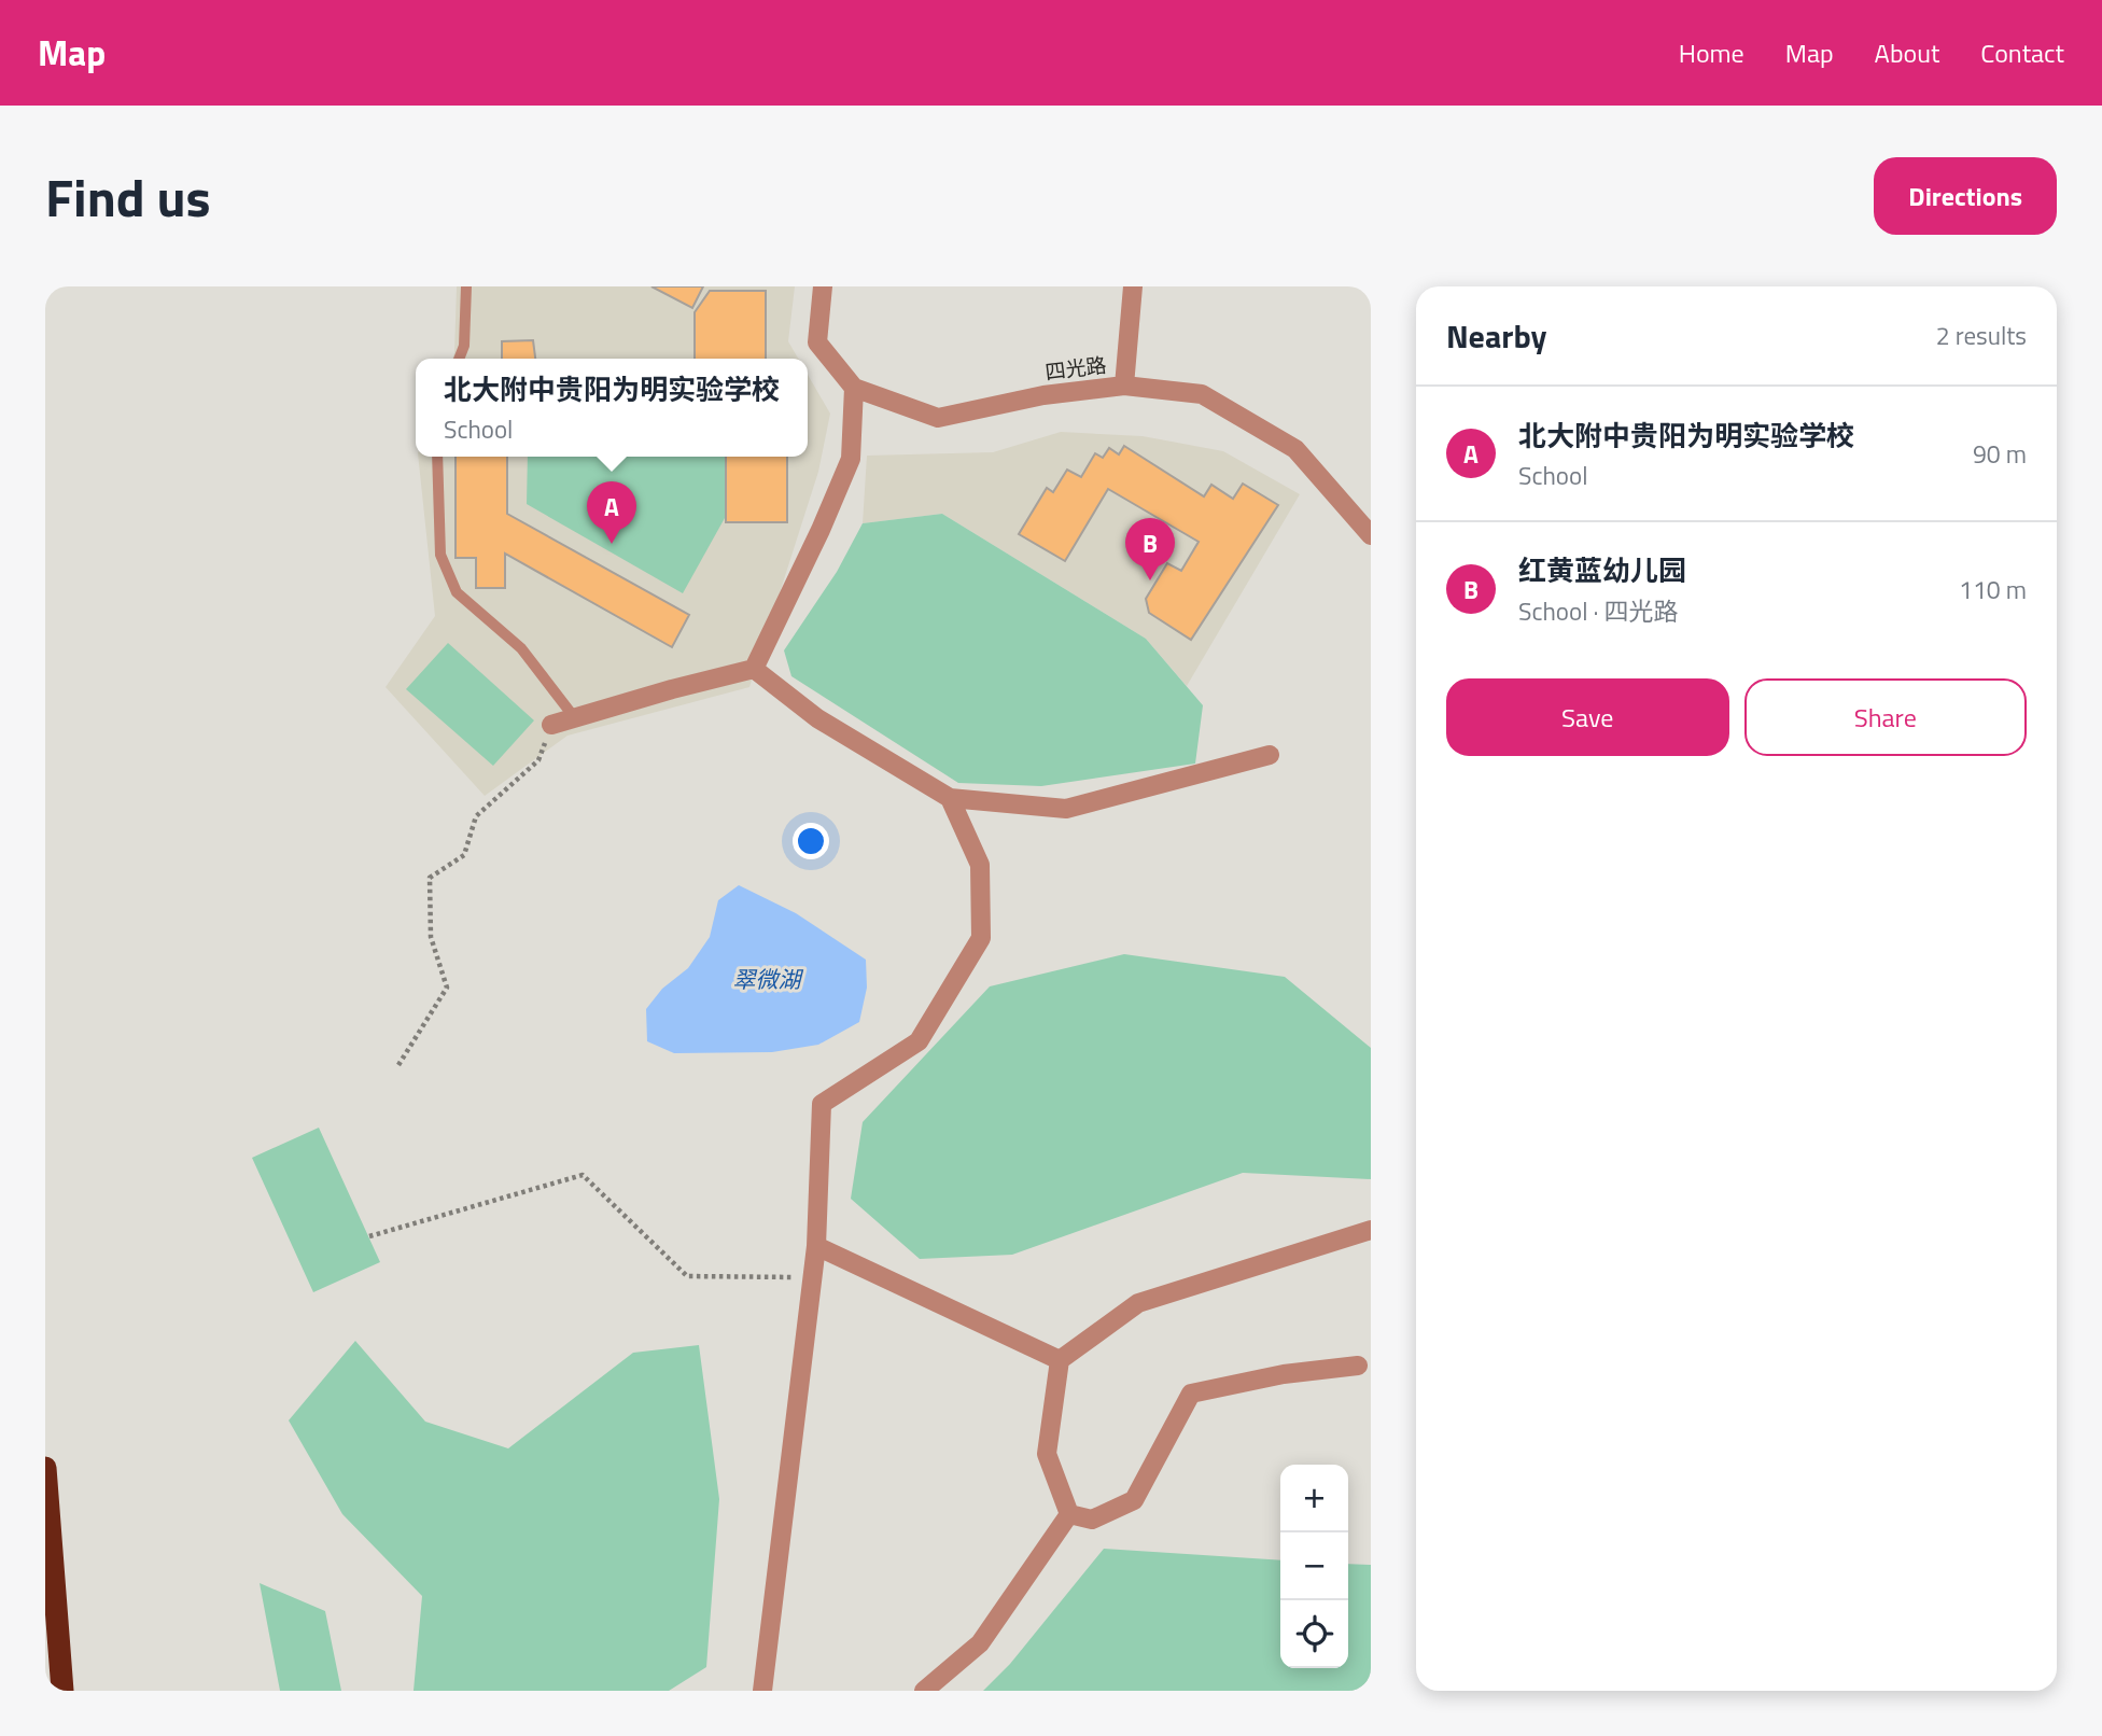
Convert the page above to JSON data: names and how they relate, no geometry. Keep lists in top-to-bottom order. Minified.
{"streets":{"street":["四光路"]},"water":["翠微湖"],"page":{"header":"Map","nav":["Home","Map","About","Contact"],"title":"Find us","buttons":["Directions",["Save","Share"]],"heading":["Nearby","2 results"],"popup":["北大附中贵阳为明实验学校","School"],"list":[{"mark":"A","name":"北大附中贵阳为明实验学校","note":"School","value":"90 m"},{"mark":"B","name":"红黄蓝幼儿园","note":"School · 四光路","value":"110 m"}],"pins":["A","B"],"map_buttons":["+","−"]}}
